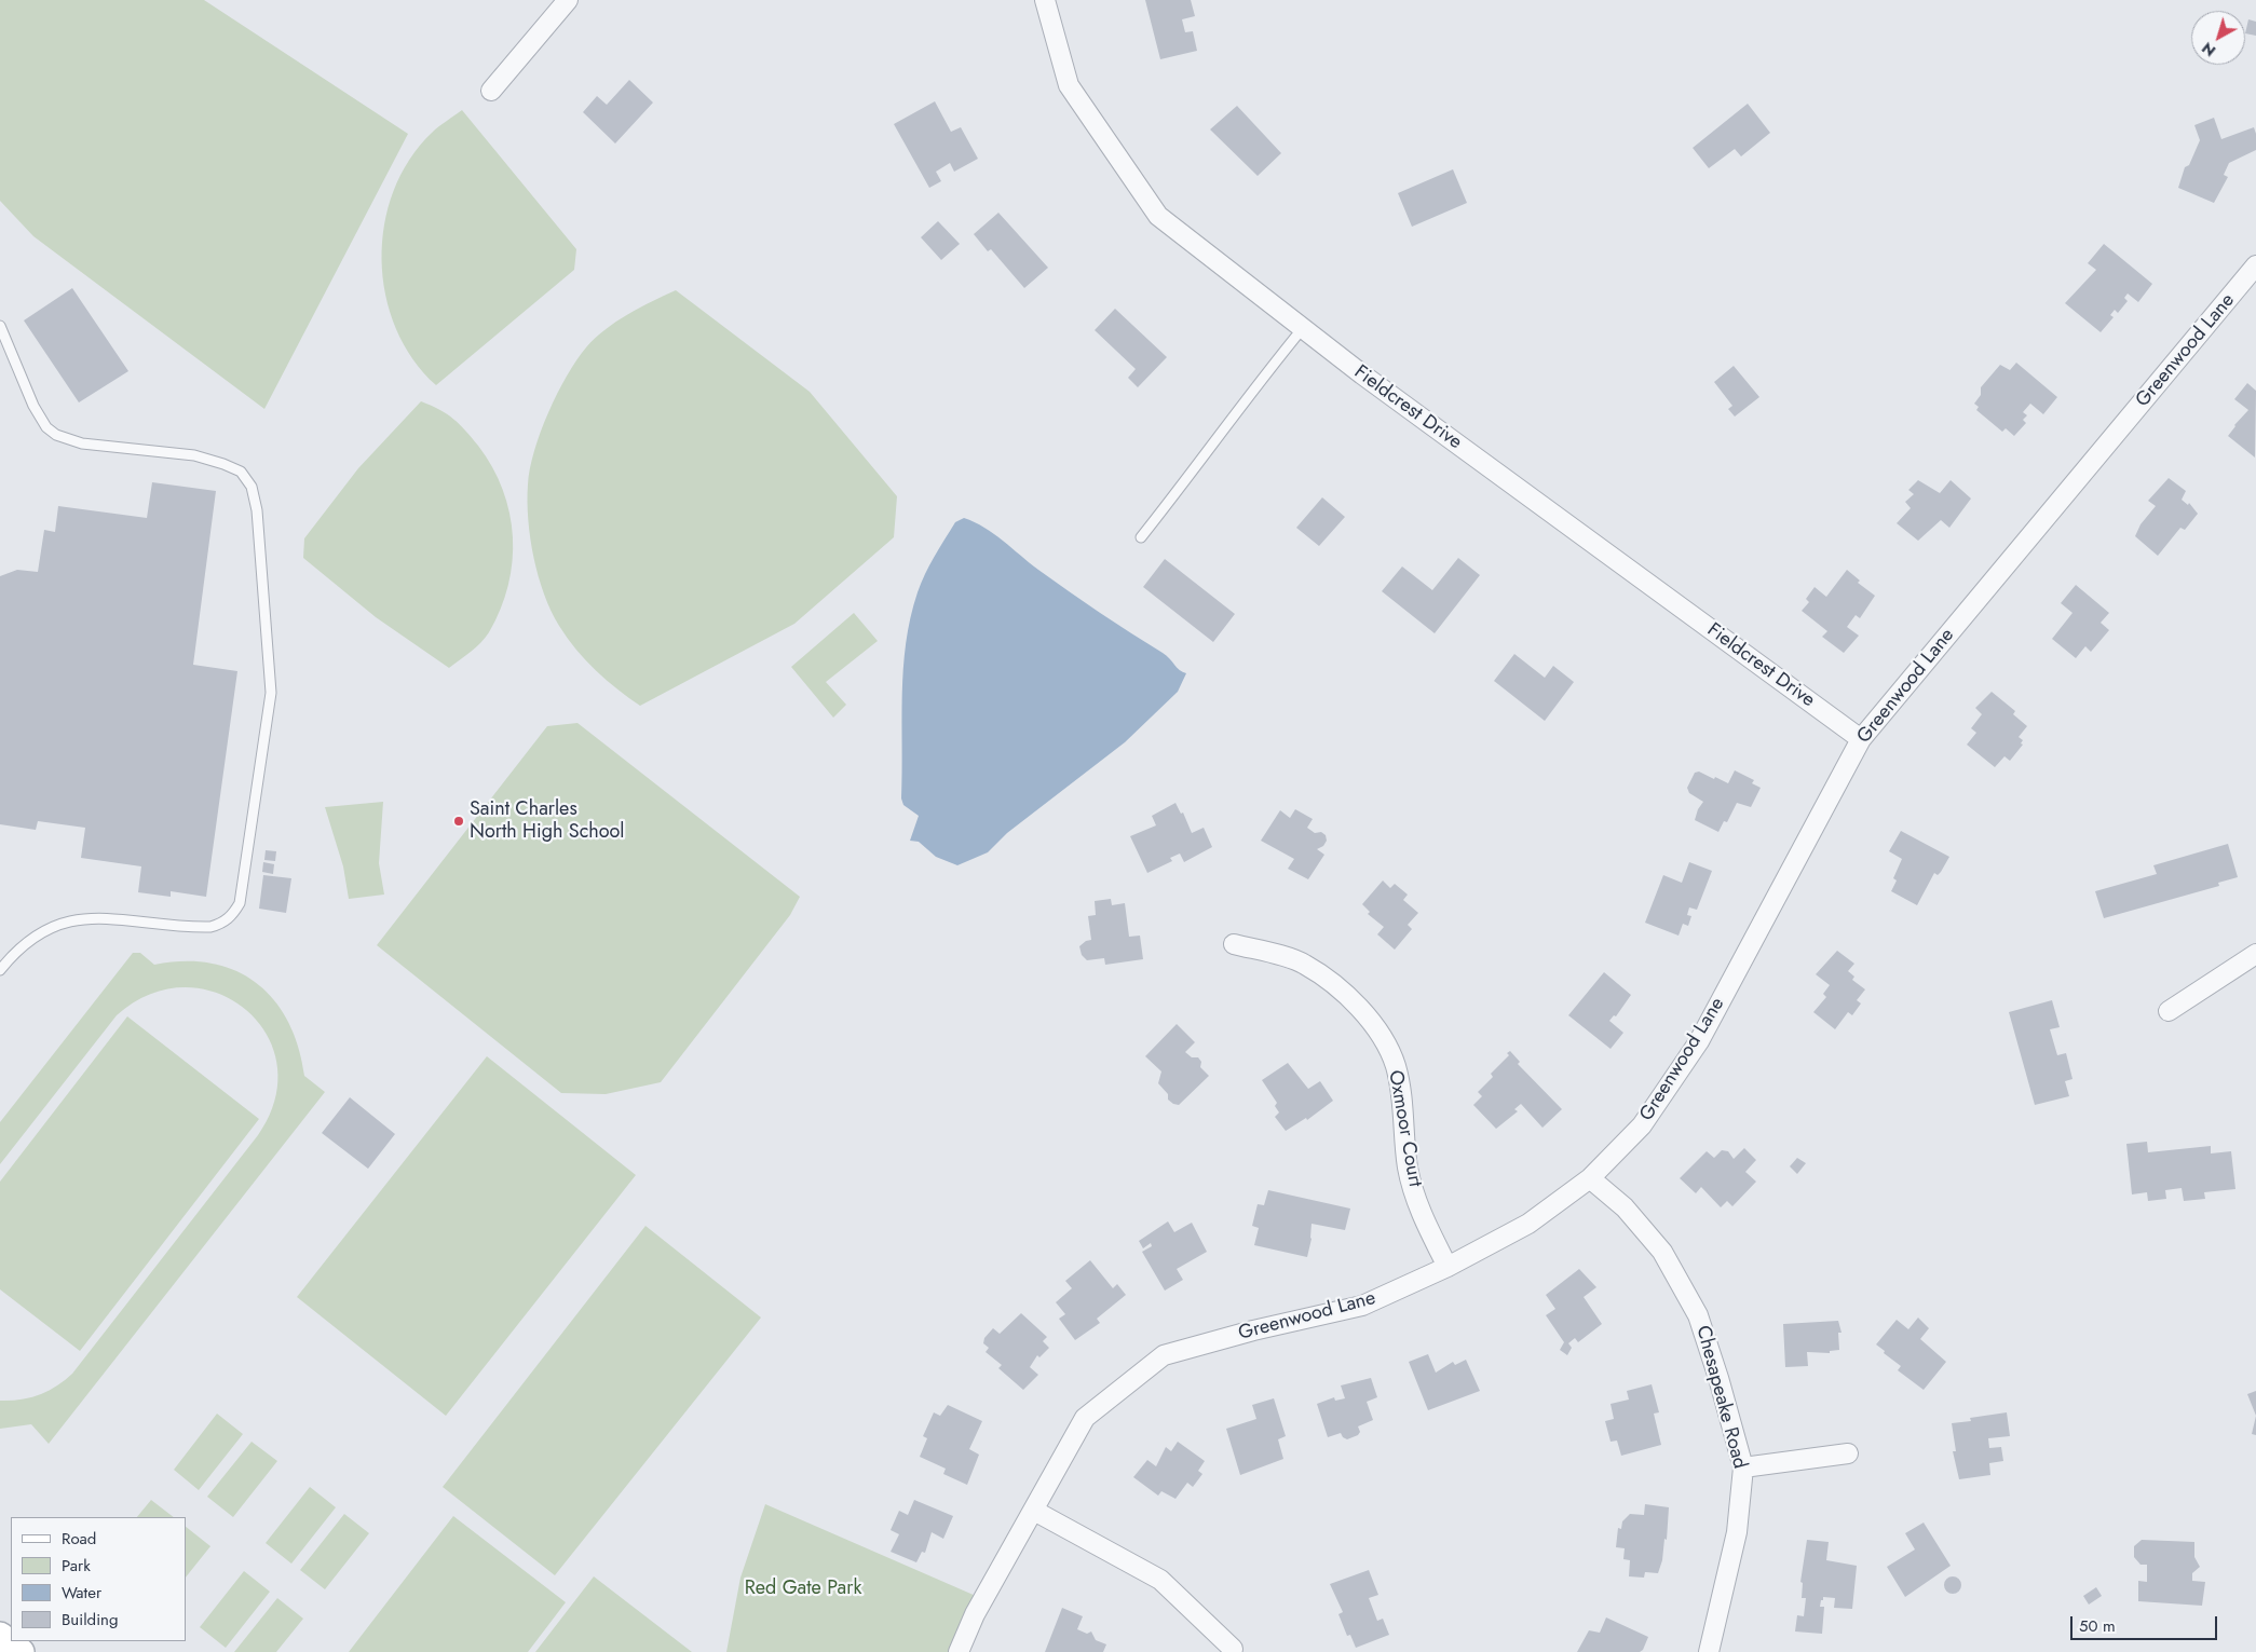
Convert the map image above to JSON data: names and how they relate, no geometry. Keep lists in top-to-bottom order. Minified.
{"streets":{"street":["Greenwood Lane","Fieldcrest Drive","Oxmoor Court","Chesapeake Road"]},"crossings":[["Greenwood Lane","Fieldcrest Drive"],["Greenwood Lane","Oxmoor Court"],["Greenwood Lane","Chesapeake Road"]],"parks":["Red Gate Park"],"places":["Saint Charles North High School"],"legend":["Road","Park","Water","Building"],"scale_bar":"50 m","north":"bottom left"}
